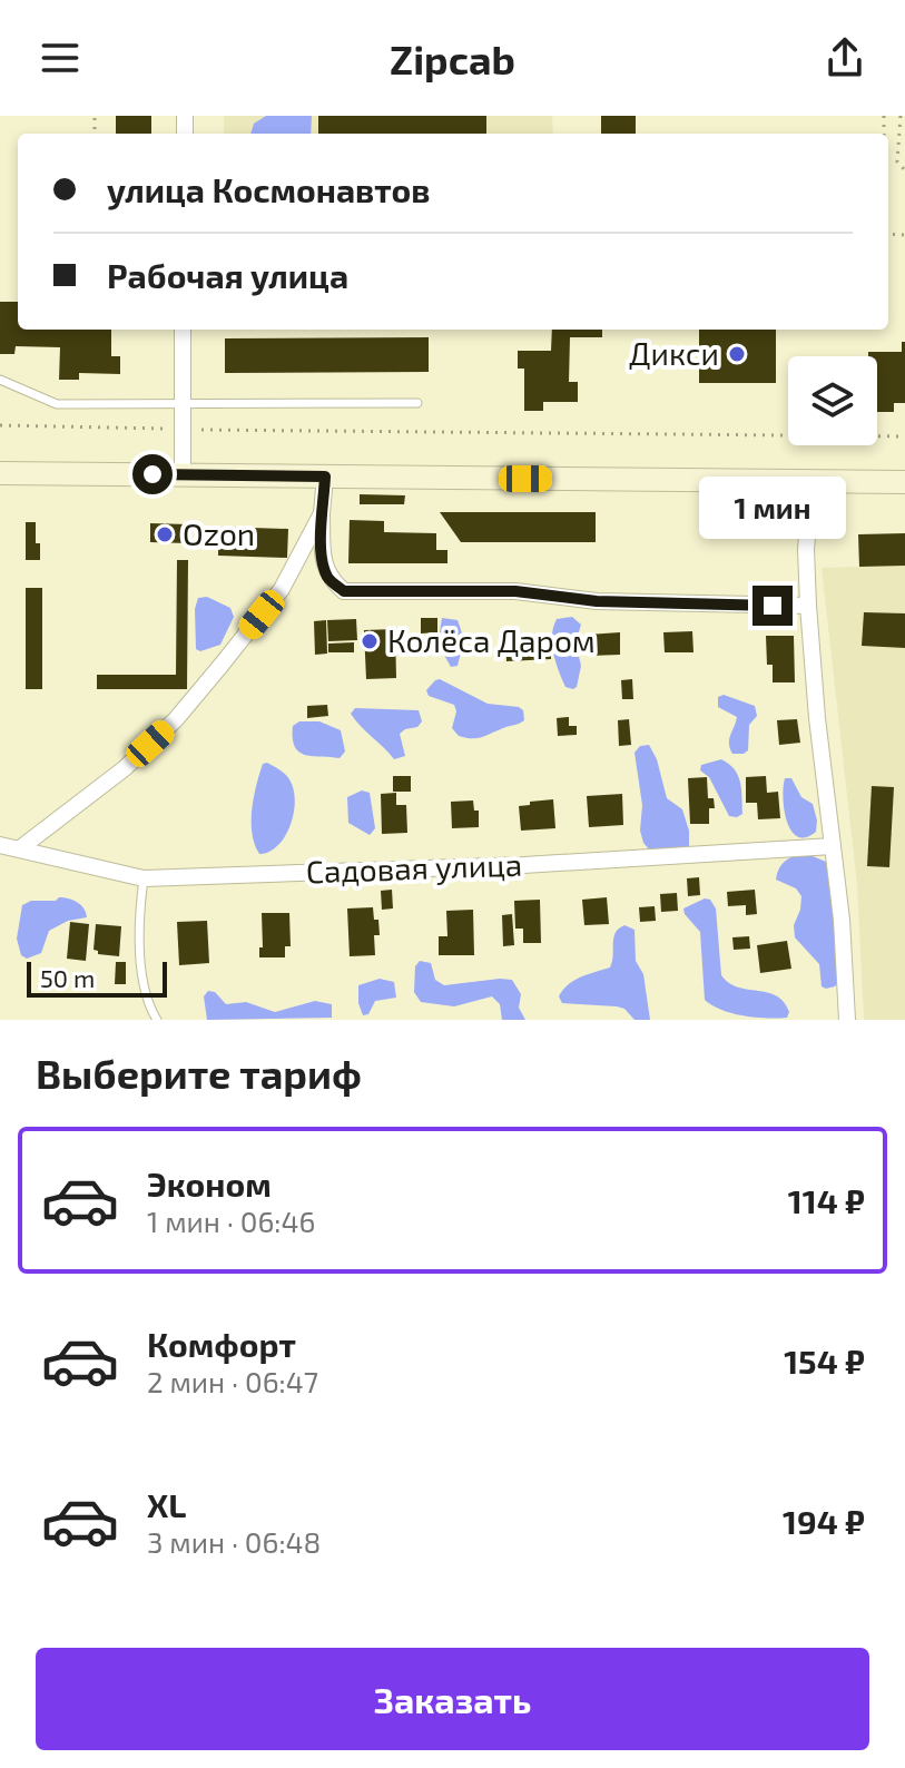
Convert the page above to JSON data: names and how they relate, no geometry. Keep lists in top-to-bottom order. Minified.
{"streets":{"street":["Садовая улица"]},"places":["Дикси","Ozon","Колёса Даром"],"scale_bar":"50 m","page":{"header":"Zipcab","banner":["улица Космонавтов","Рабочая улица"],"bubble":"1 мин","scale":"50 m","heading":"Выберите тариф","list":[{"name":"Эконом","note":"1 мин · 06:46","value":"114 ₽"},{"name":"Комфорт","note":"2 мин · 06:47","value":"154 ₽"},{"name":"XL","note":"3 мин · 06:48","value":"194 ₽"}],"buttons":"Заказать"}}
